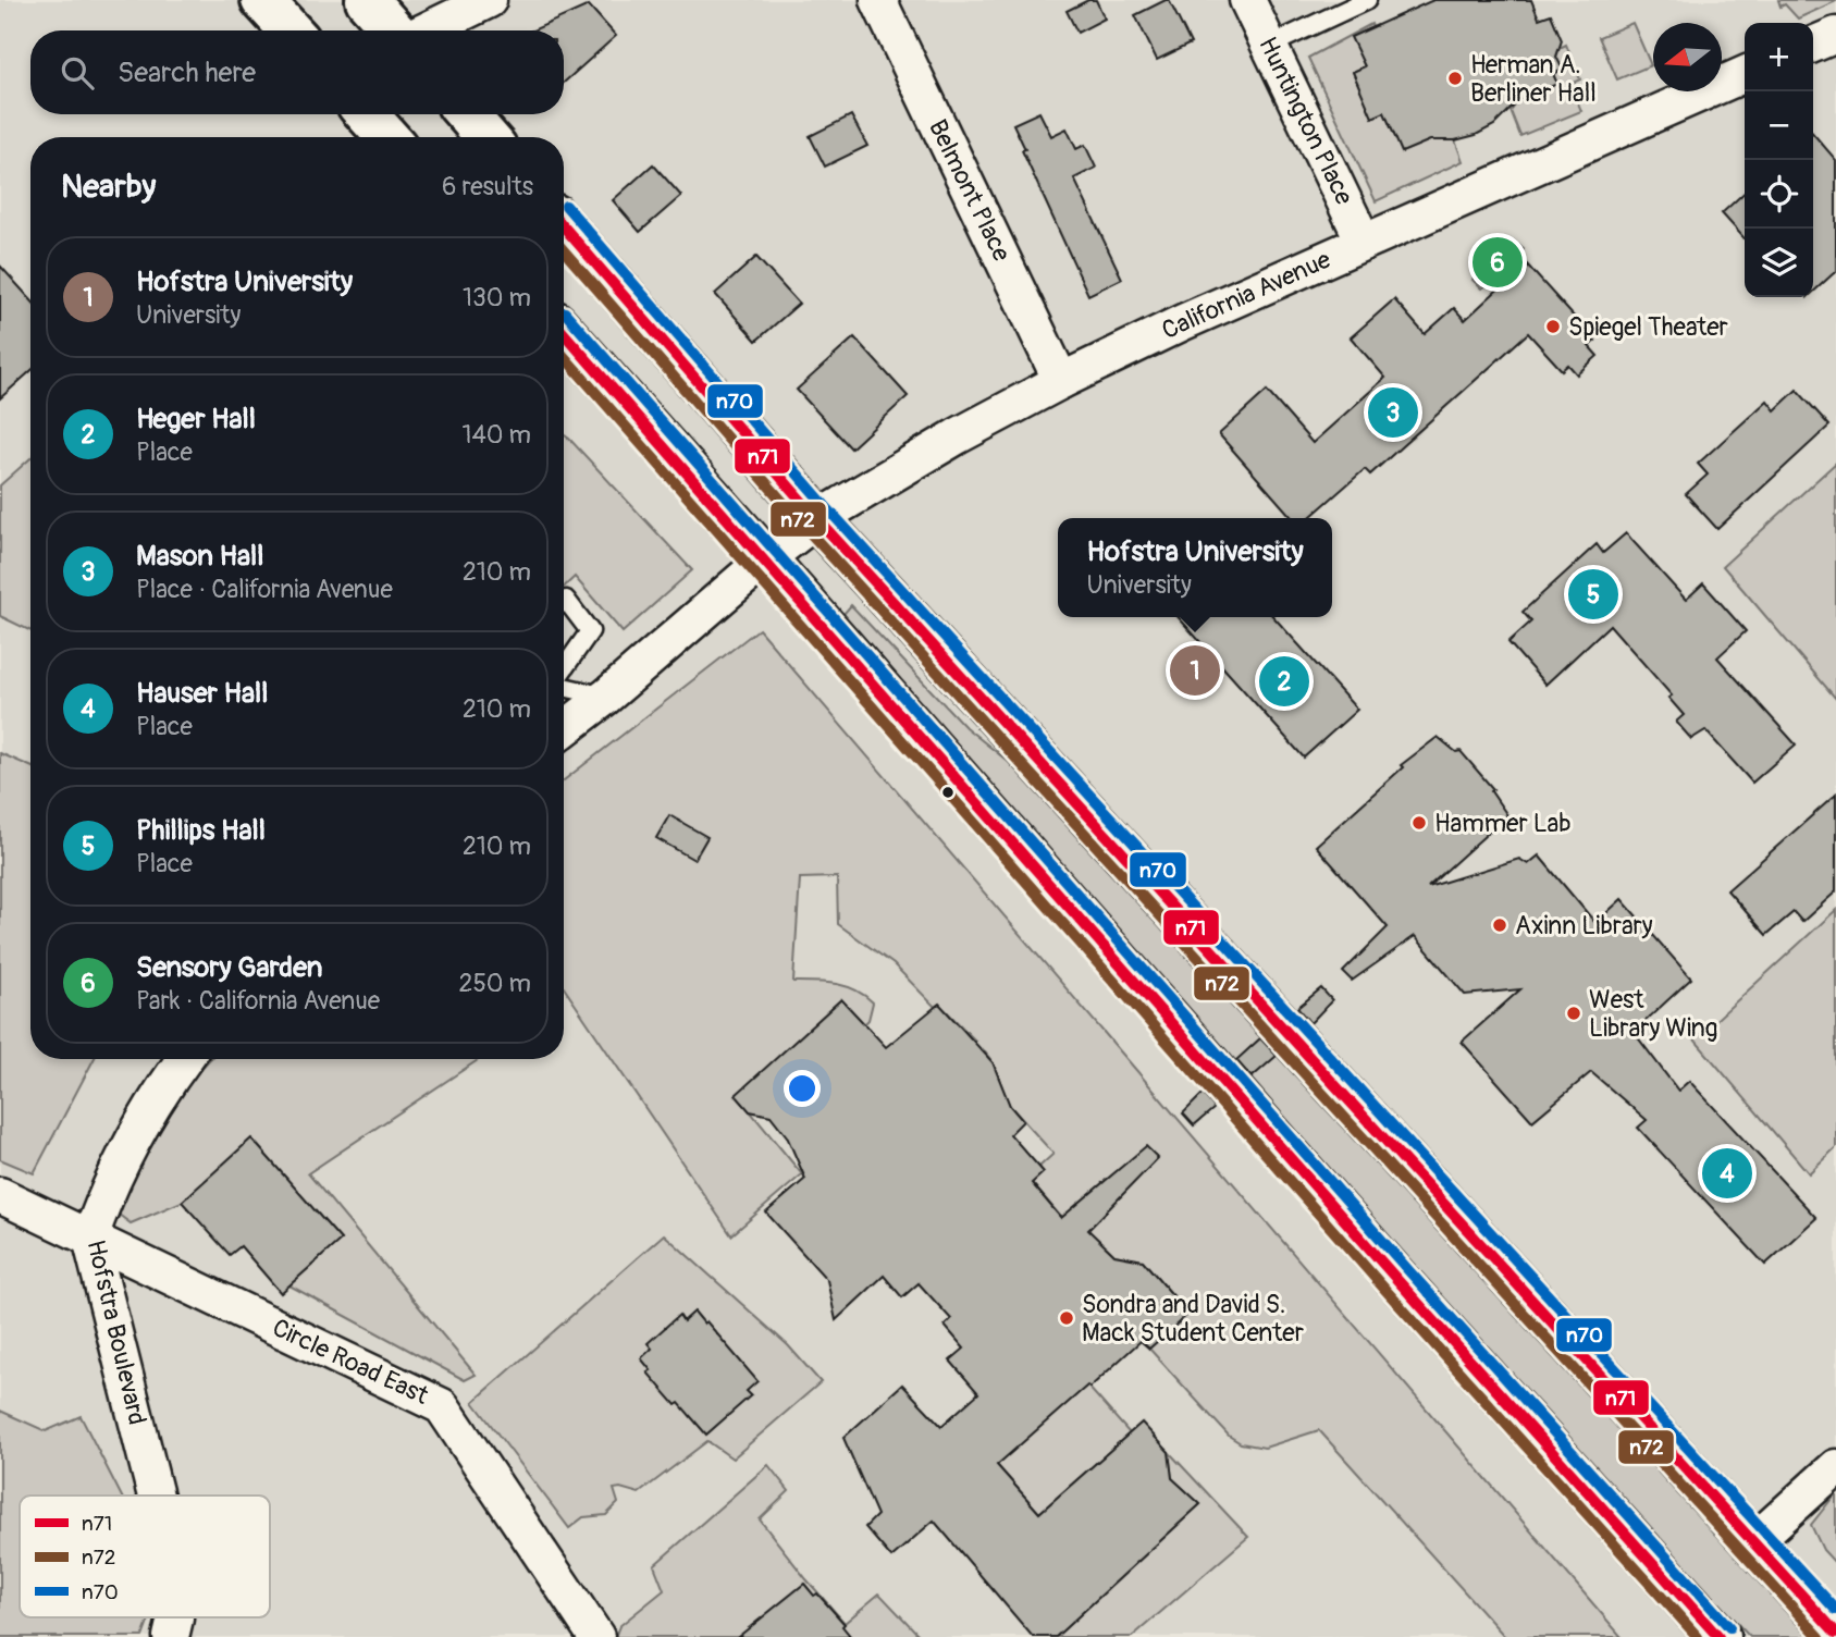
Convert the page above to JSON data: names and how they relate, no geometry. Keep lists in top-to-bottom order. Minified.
{"streets":{"street":["Huntington Place","Belmont Place","California Avenue","Hofstra Boulevard","Circle Road East"]},"crossings":[["Huntington Place","California Avenue"],["Belmont Place","California Avenue"],["Hofstra Boulevard","Circle Road East"]],"places":["Herman A. Berliner Hall","Spiegel Theater","Hammer Lab","Axinn Library","West Library Wing","Sondra and David S. Mack Student Center"],"lines":["transit line n70","transit line n71","transit line n72"],"legend":["n71","n72","n70"],"north":"left","page":{"map_buttons":["+","−"],"search":"Search here","heading":["Nearby","6 results"],"pins":["6","3","5","1","2","4"],"list":[{"mark":"1","name":"Hofstra University","note":"University","value":"130 m"},{"mark":"2","name":"Heger Hall","note":"Place","value":"140 m"},{"mark":"3","name":"Mason Hall","note":"Place · California Avenue","value":"210 m"},{"mark":"4","name":"Hauser Hall","note":"Place","value":"210 m"},{"mark":"5","name":"Phillips Hall","note":"Place","value":"210 m"},{"mark":"6","name":"Sensory Garden","note":"Park · California Avenue","value":"250 m"}],"popup":["Hofstra University","University"]}}
